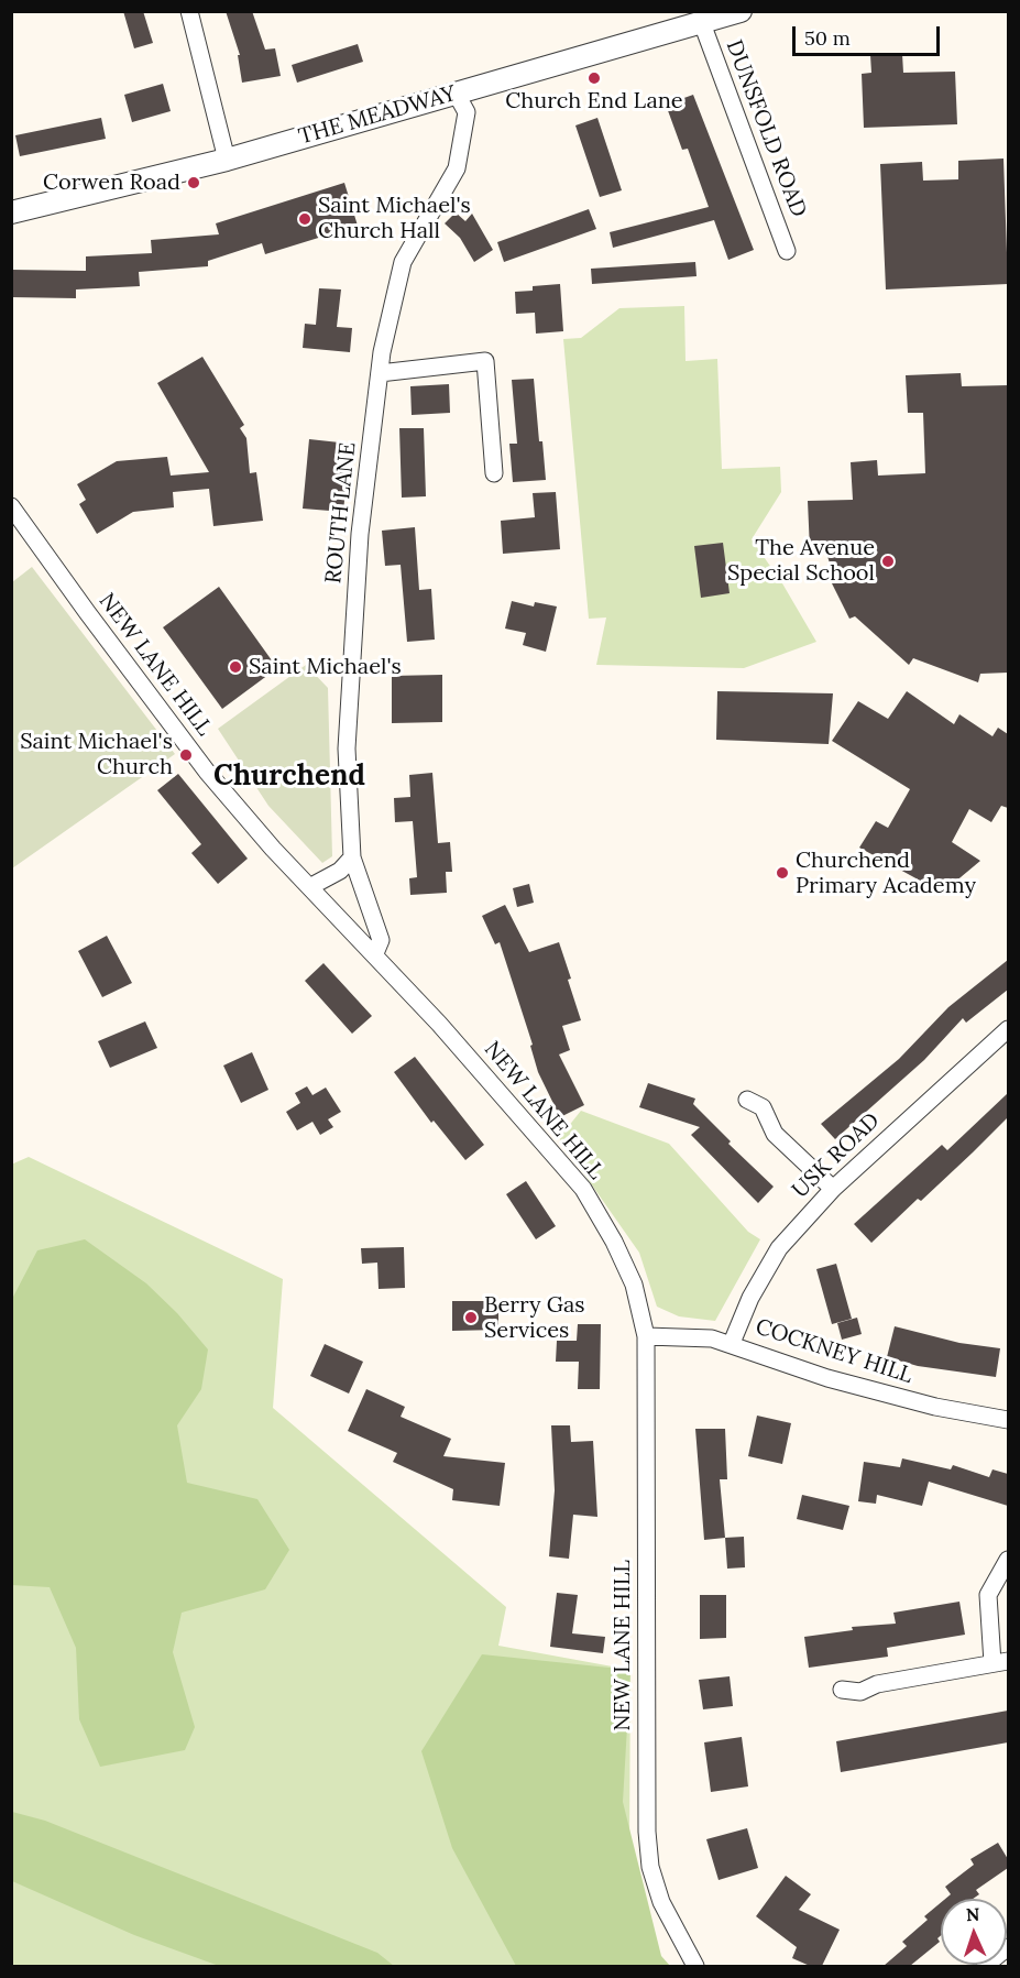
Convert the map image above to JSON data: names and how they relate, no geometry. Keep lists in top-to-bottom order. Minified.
{"streets":{"street":["THE MEADWAY","DUNSFOLD ROAD","ROUTH LANE","NEW LANE HILL","USK ROAD","COCKNEY HILL"]},"crossings":[["THE MEADWAY","DUNSFOLD ROAD"],["THE MEADWAY","ROUTH LANE"],["ROUTH LANE","NEW LANE HILL"],["NEW LANE HILL","COCKNEY HILL"],["USK ROAD","COCKNEY HILL"]],"districts":["Churchend"],"places":["Church End Lane","Corwen Road","Saint Michael's Church Hall","The Avenue Special School","Saint Michael's","Saint Michael's Church","Churchend Primary Academy","Berry Gas Services"],"scale_bar":"50 m","north":"top"}
